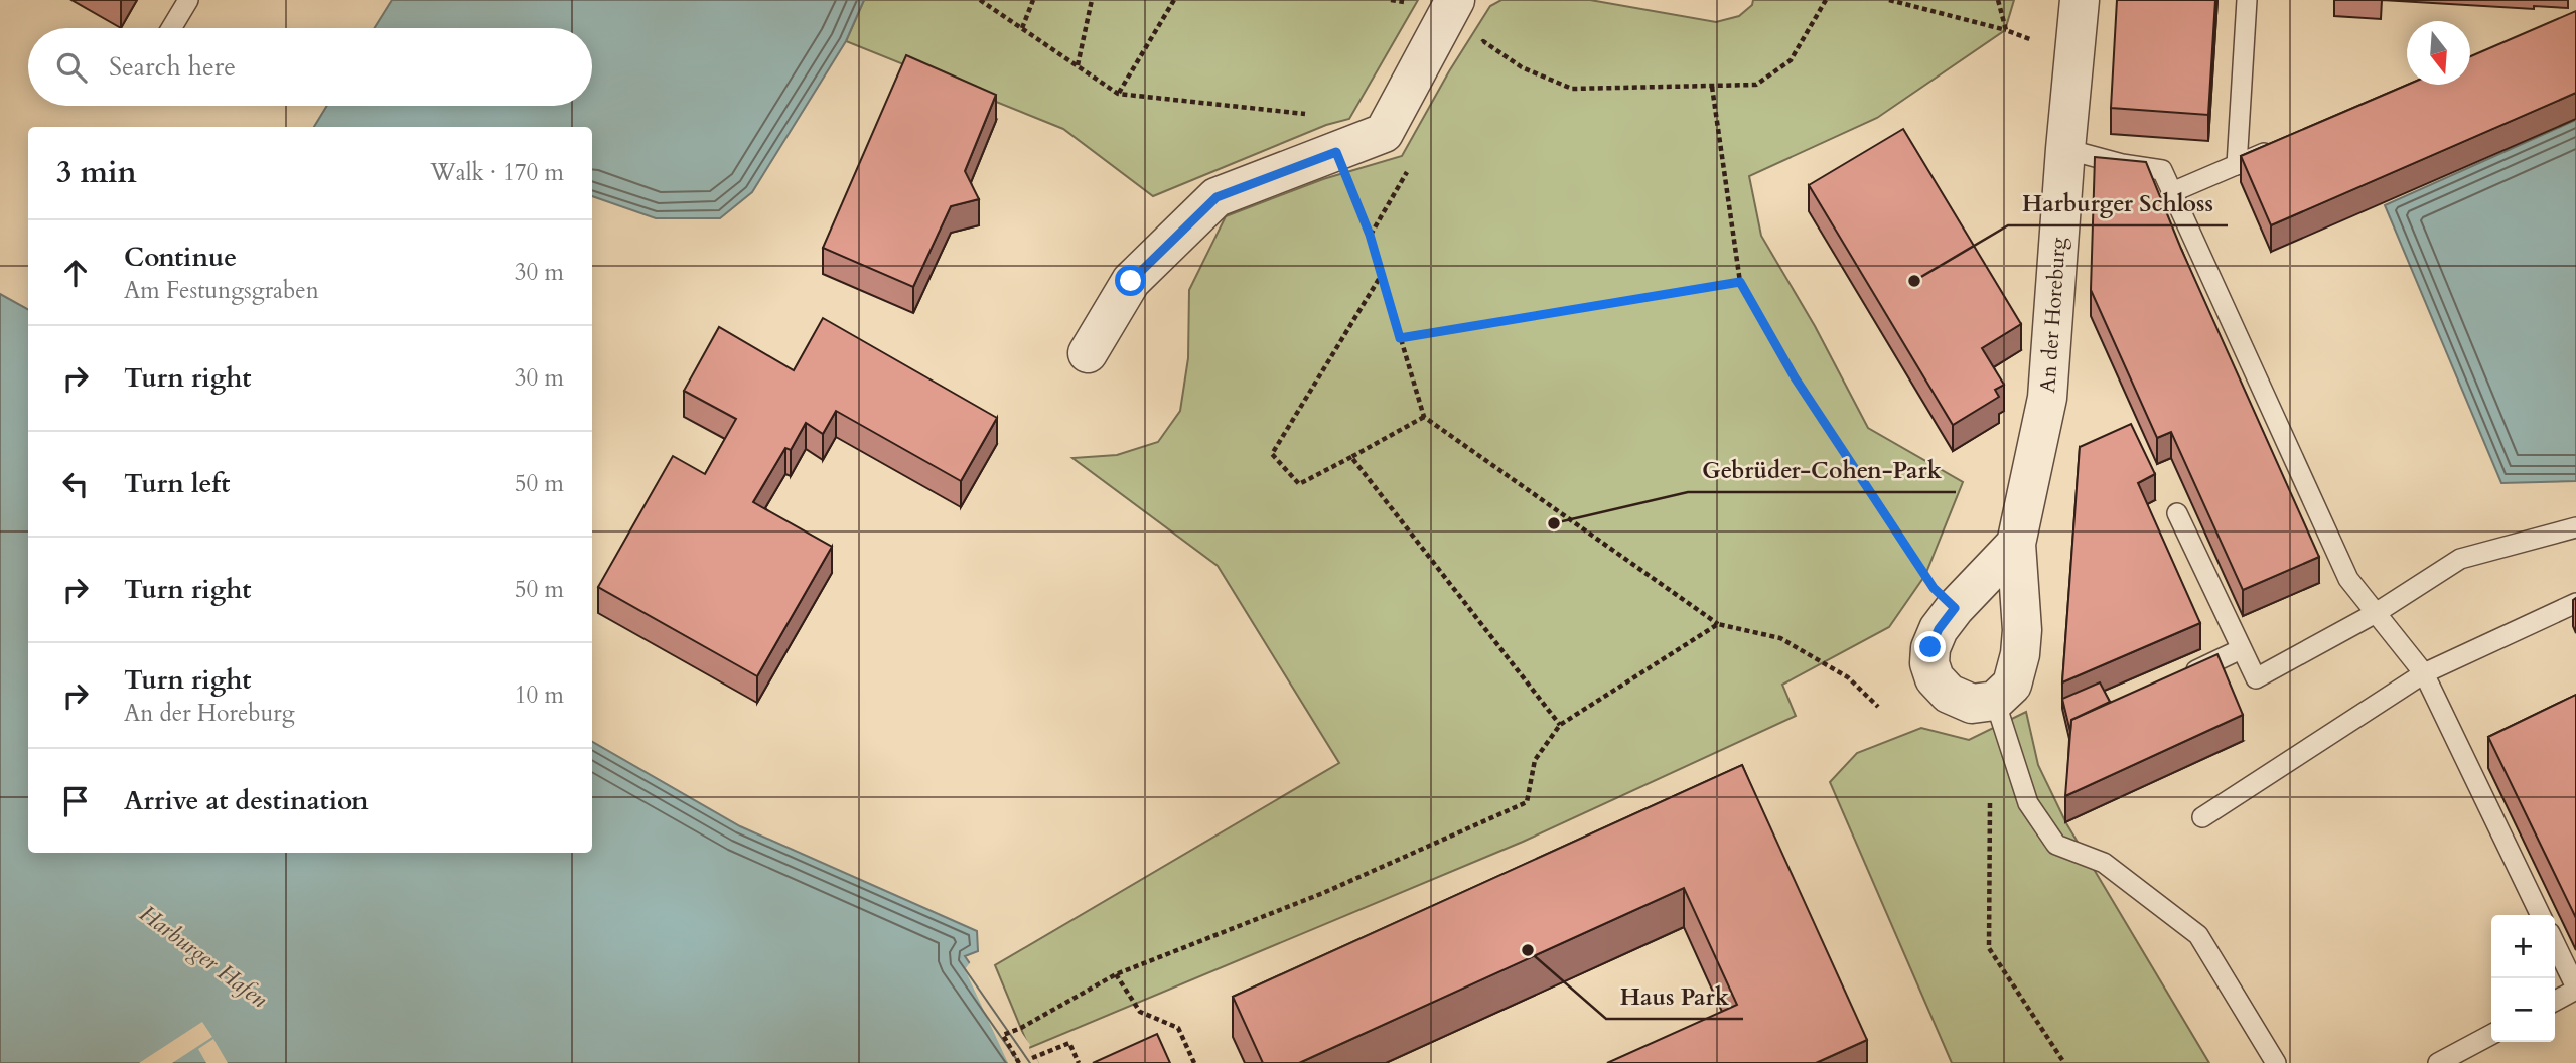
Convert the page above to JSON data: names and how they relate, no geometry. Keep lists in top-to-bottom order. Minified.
{"streets":{"street":["An der Horeburg"]},"water":["Harburger Hafen"],"places":["Harburger Schloss","Gebrüder-Cohen-Park","Haus Park"],"north":"bottom","page":{"search":"Search here","heading":["3 min","Walk · 170 m"],"list":[["Continue","Am Festungsgraben","30 m"],["Turn right","30 m"],["Turn left","50 m"],["Turn right","50 m"],["Turn right","An der Horeburg","10 m"],"Arrive at destination"],"map_buttons":["+","−"]}}
